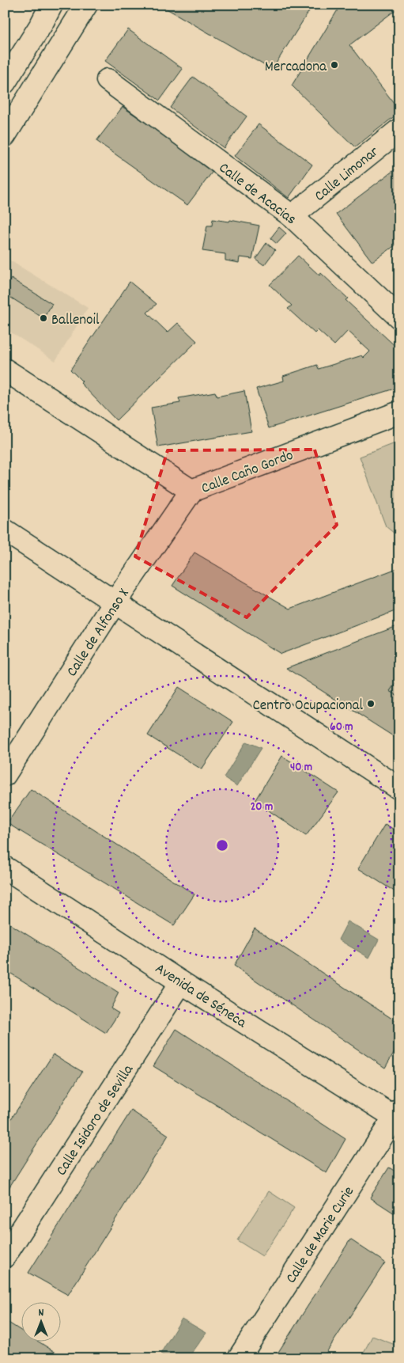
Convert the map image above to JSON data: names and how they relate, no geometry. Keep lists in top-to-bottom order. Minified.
{"streets":{"street":["Calle Limonar","Calle de Acacias","Calle Caño Gordo","Calle de Alfonso X","Avenida de Séneca","Calle Isidoro de Sevilla","Calle de Marie Curie"]},"crossings":[["Calle Limonar","Calle de Acacias"],["Calle Caño Gordo","Calle de Alfonso X"],["Avenida de Séneca","Calle Isidoro de Sevilla"],["Avenida de Séneca","Calle de Marie Curie"]],"places":["Mercadona","Ballenoil","Centro Ocupacional"],"north":"top","rings":["60 m","40 m","20 m"]}
